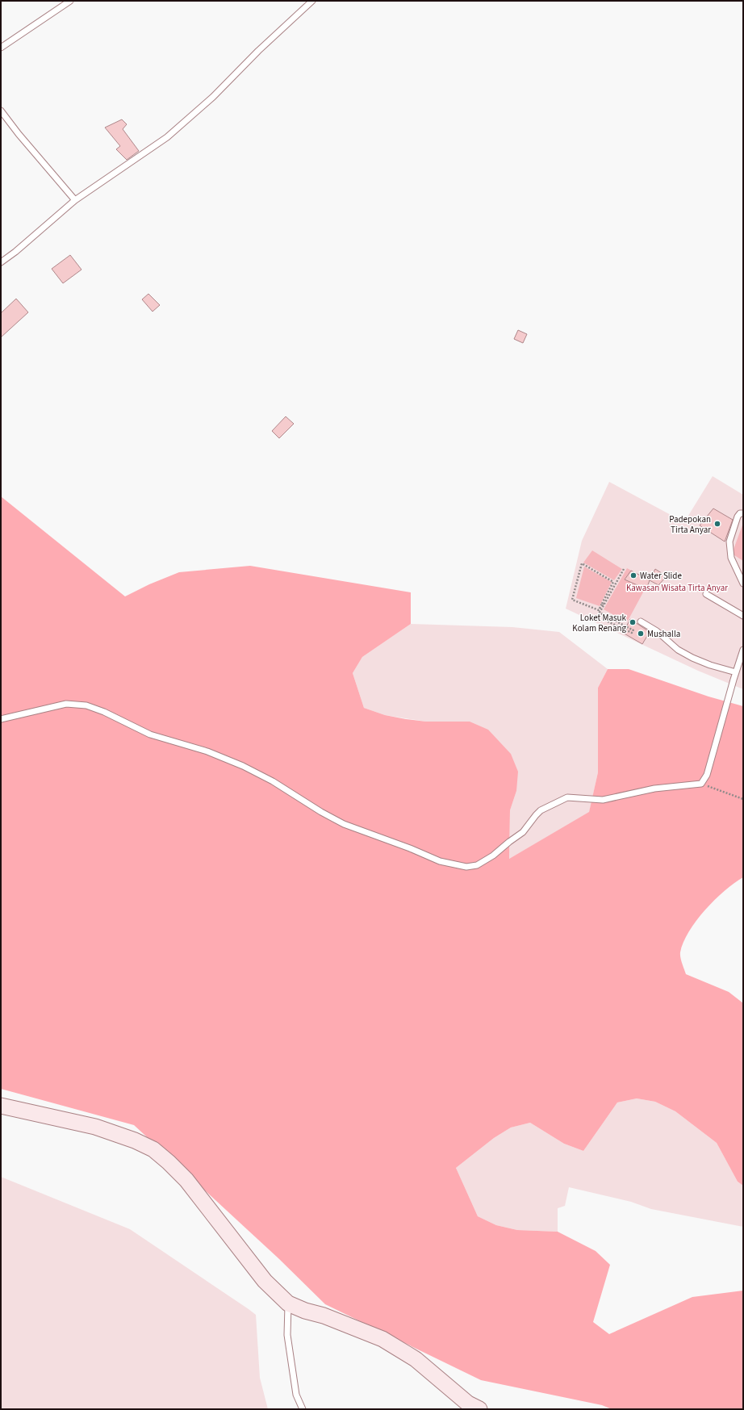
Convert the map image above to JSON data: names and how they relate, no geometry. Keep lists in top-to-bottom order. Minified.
{"parks":["Kawasan Wisata Tirta Anyar"],"places":["Padepokan Tirta Anyar","Water Slide","Loket Masuk Kolam Renang","Mushalla"]}
